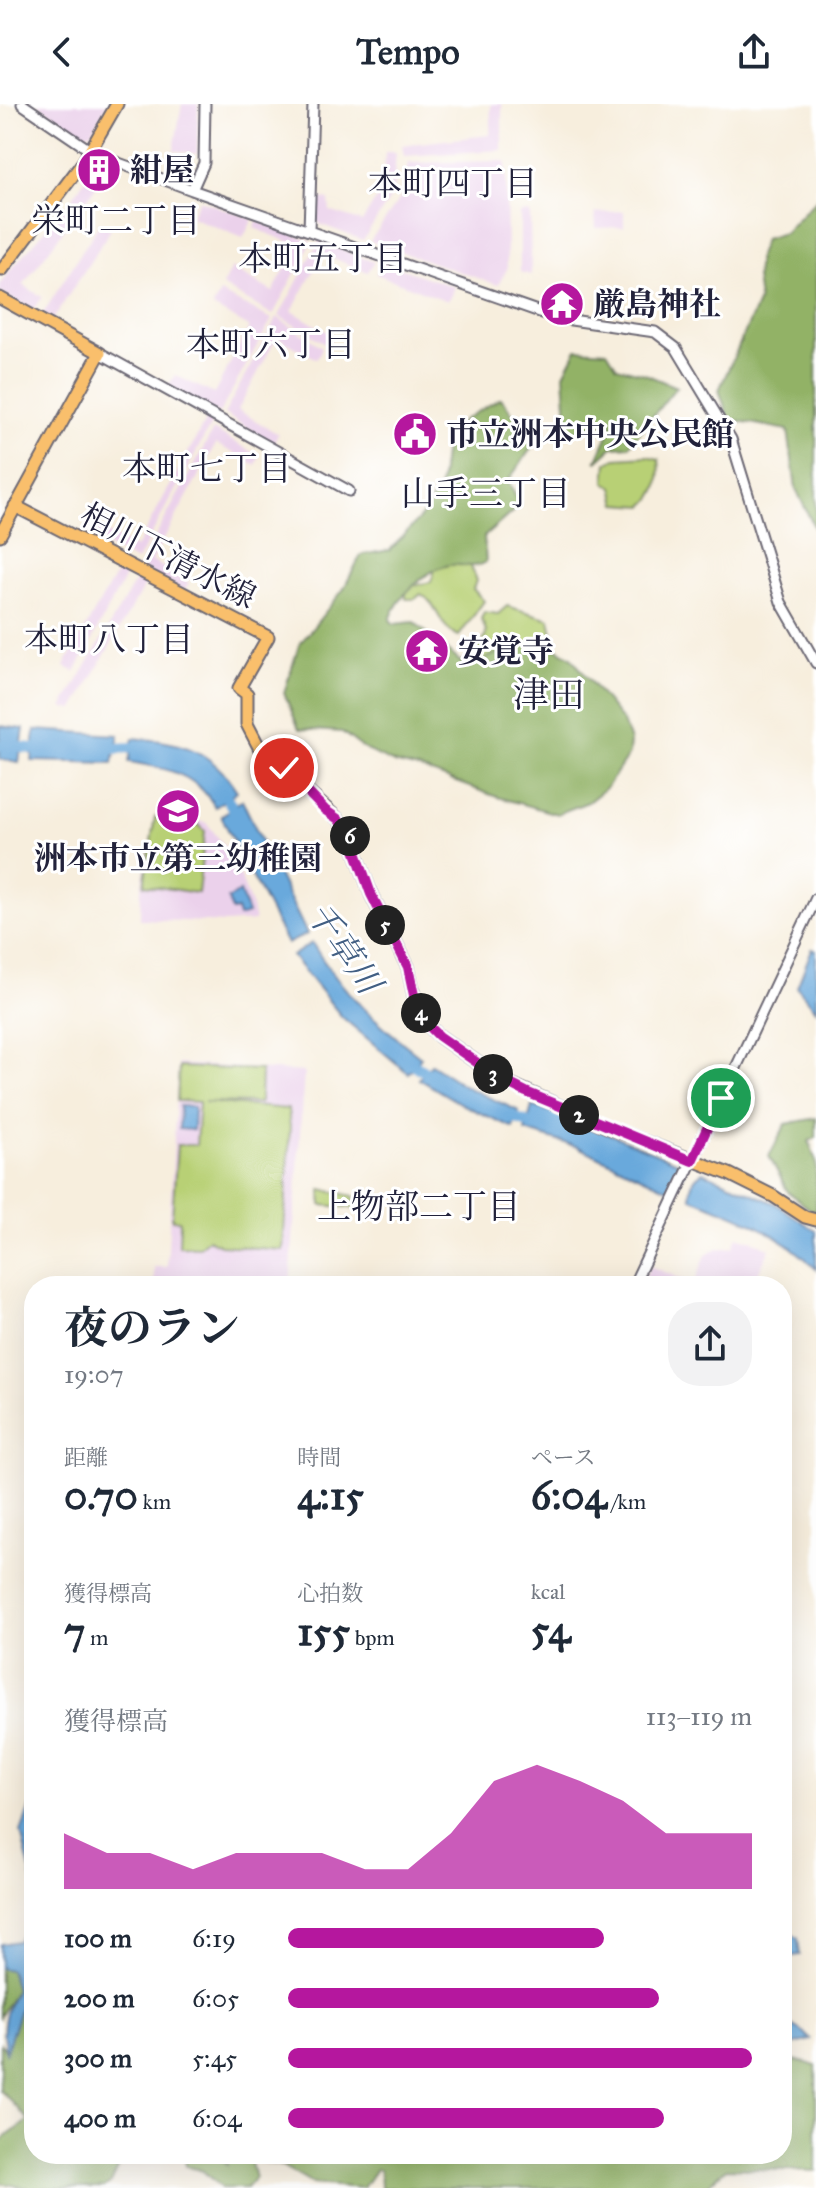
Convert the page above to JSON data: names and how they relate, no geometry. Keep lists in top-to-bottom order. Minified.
{"streets":{"main road":["相川下清水線"]},"districts":["本町四丁目","栄町二丁目","本町五丁目","本町六丁目","本町七丁目","山手三丁目","本町八丁目","津田","上物部二丁目"],"water":["千草川"],"places":{"building":["紺屋"],"temple":["厳島神社","安覚寺"],"public building":["市立洲本中央公民館"],"school or university":["洲本市立第三幼稚園"]},"page":{"header":"Tempo","pins":["6","5","4","3","2"],"heading":["夜のラン","19:07"],"stats":[["距離","0.70 km"],["時間","4:15"],["ペース","6:04 /km"],["獲得標高","7 m"],["心拍数","155 bpm"],["kcal","54"]],"chart":["獲得標高","113–119 m"],"list":[{"name":"100 m","note":"6:19"},{"name":"200 m","note":"6:05"},{"name":"300 m","note":"5:45"},{"name":"400 m","note":"6:04"}]}}
